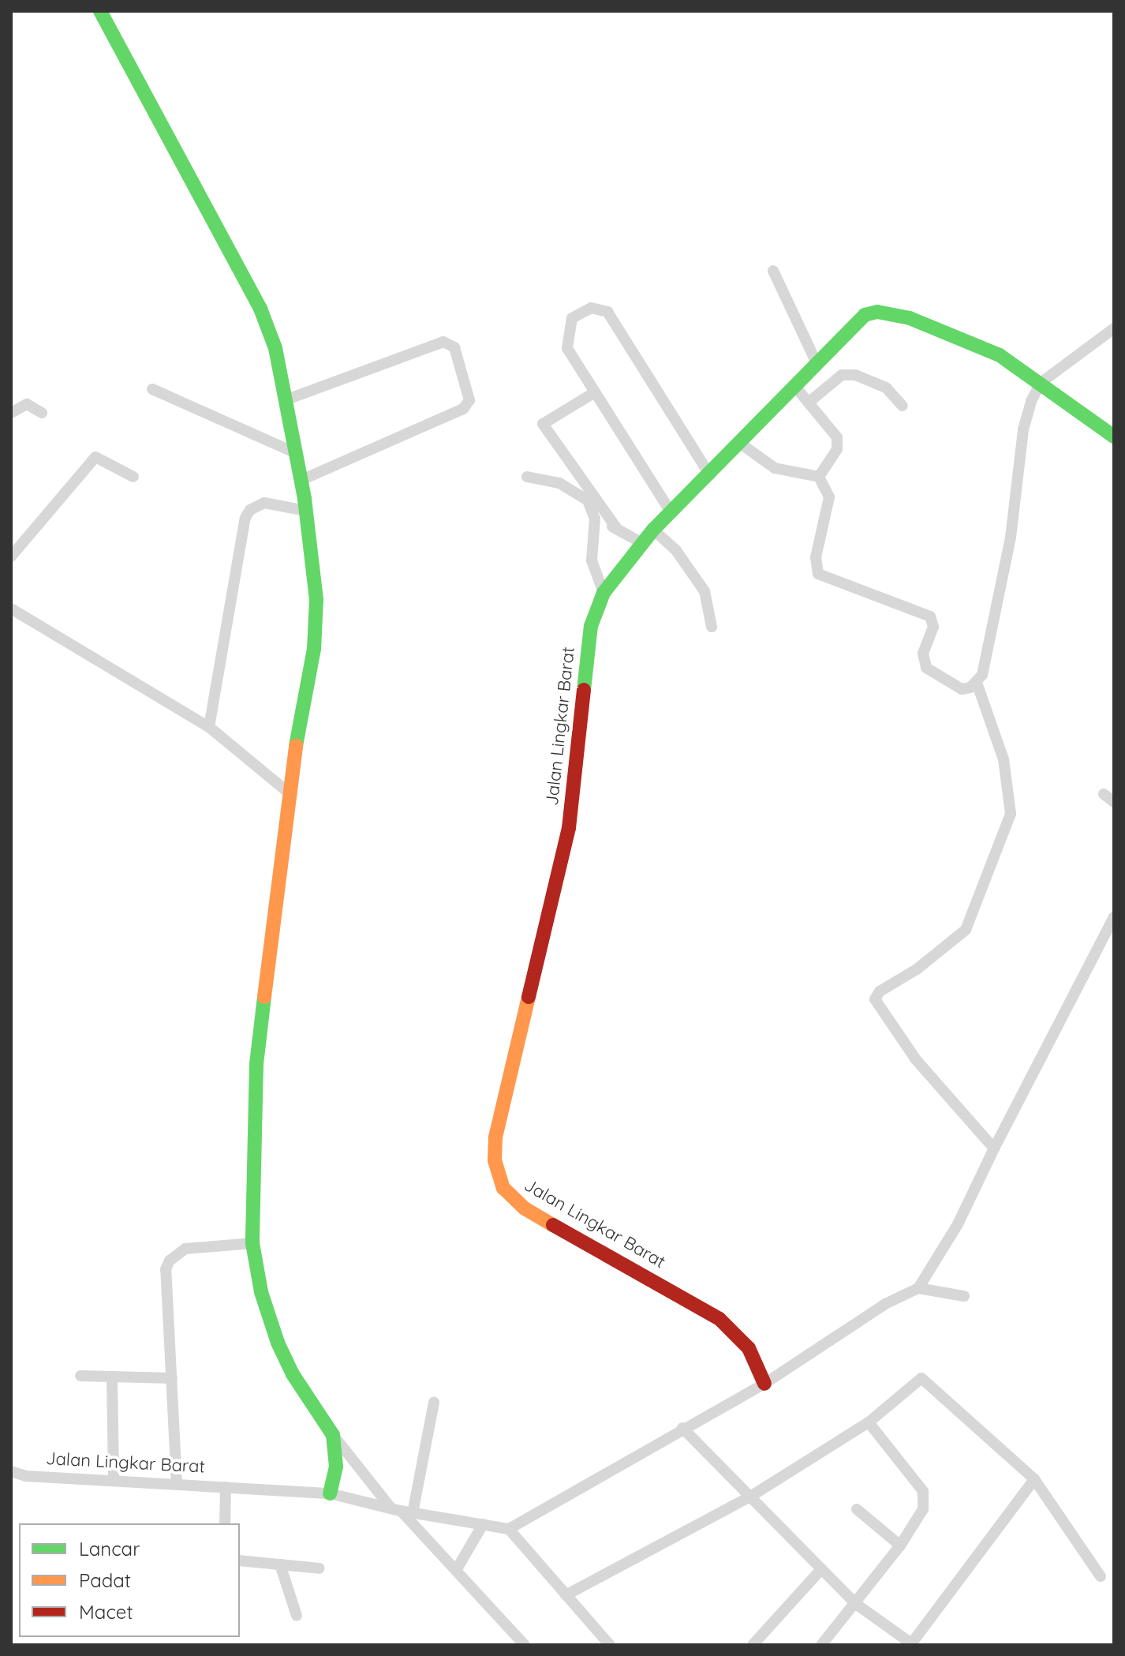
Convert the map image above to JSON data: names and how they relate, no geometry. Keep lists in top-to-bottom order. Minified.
{"streets":{"street":["Jalan Lingkar Barat"]},"legend":["Lancar","Padat","Macet"]}
